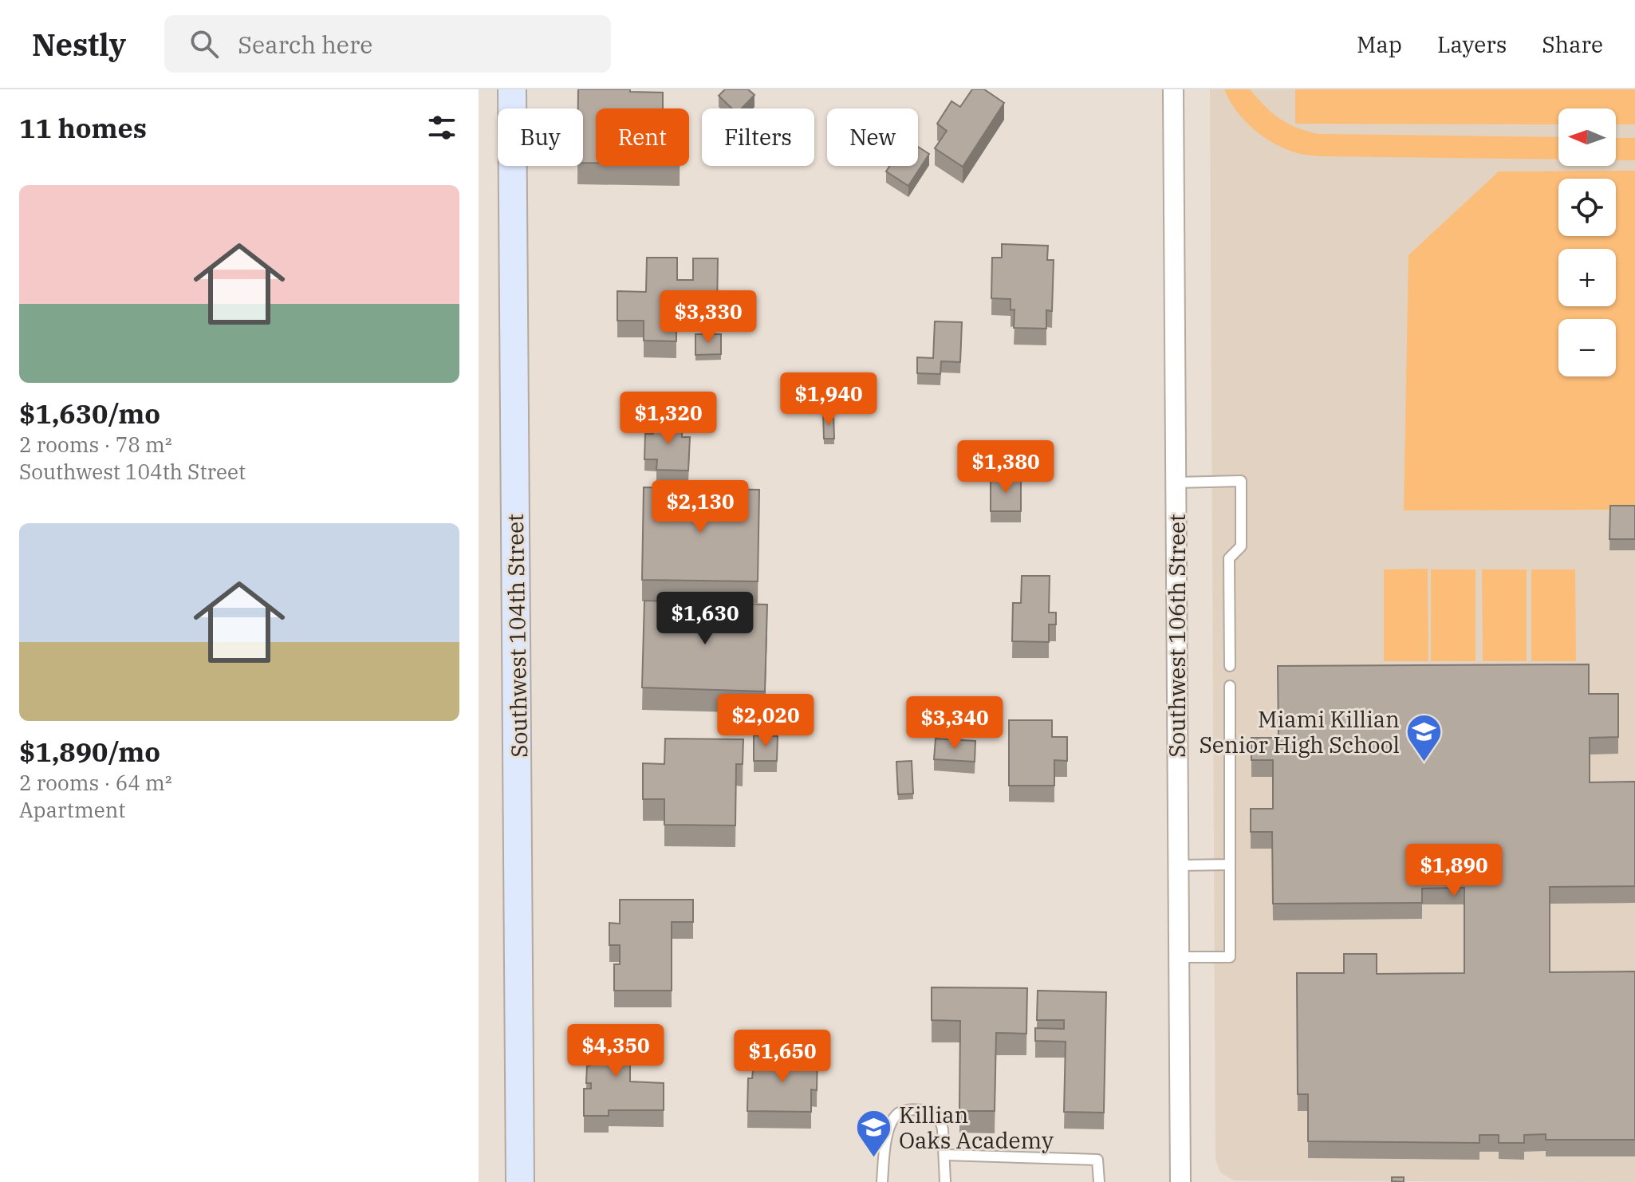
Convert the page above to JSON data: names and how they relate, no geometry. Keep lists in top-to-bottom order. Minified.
{"streets":{"street":["Southwest 104th Street","Southwest 106th Street"]},"places":{"school or university":["Miami Killian Senior High School","Killian Oaks Academy"]},"north":"left","page":{"header":"Nestly","search":"Search here","nav":["Map","Layers","Share"],"heading":"11 homes","map_buttons":["+","−"],"chip":["Buy","Rent","Filters","New"],"list":[{"name":"$1,630/mo","note":"2 rooms · 78 m² · Southwest 104th Street"},{"name":"$1,890/mo","note":"2 rooms · 64 m² · Apartment"}],"price":["$3,330","$1,940","$1,320","$1,380","$2,130","$1,630","$2,020","$3,340","$1,890","$4,350","$1,650"]}}
